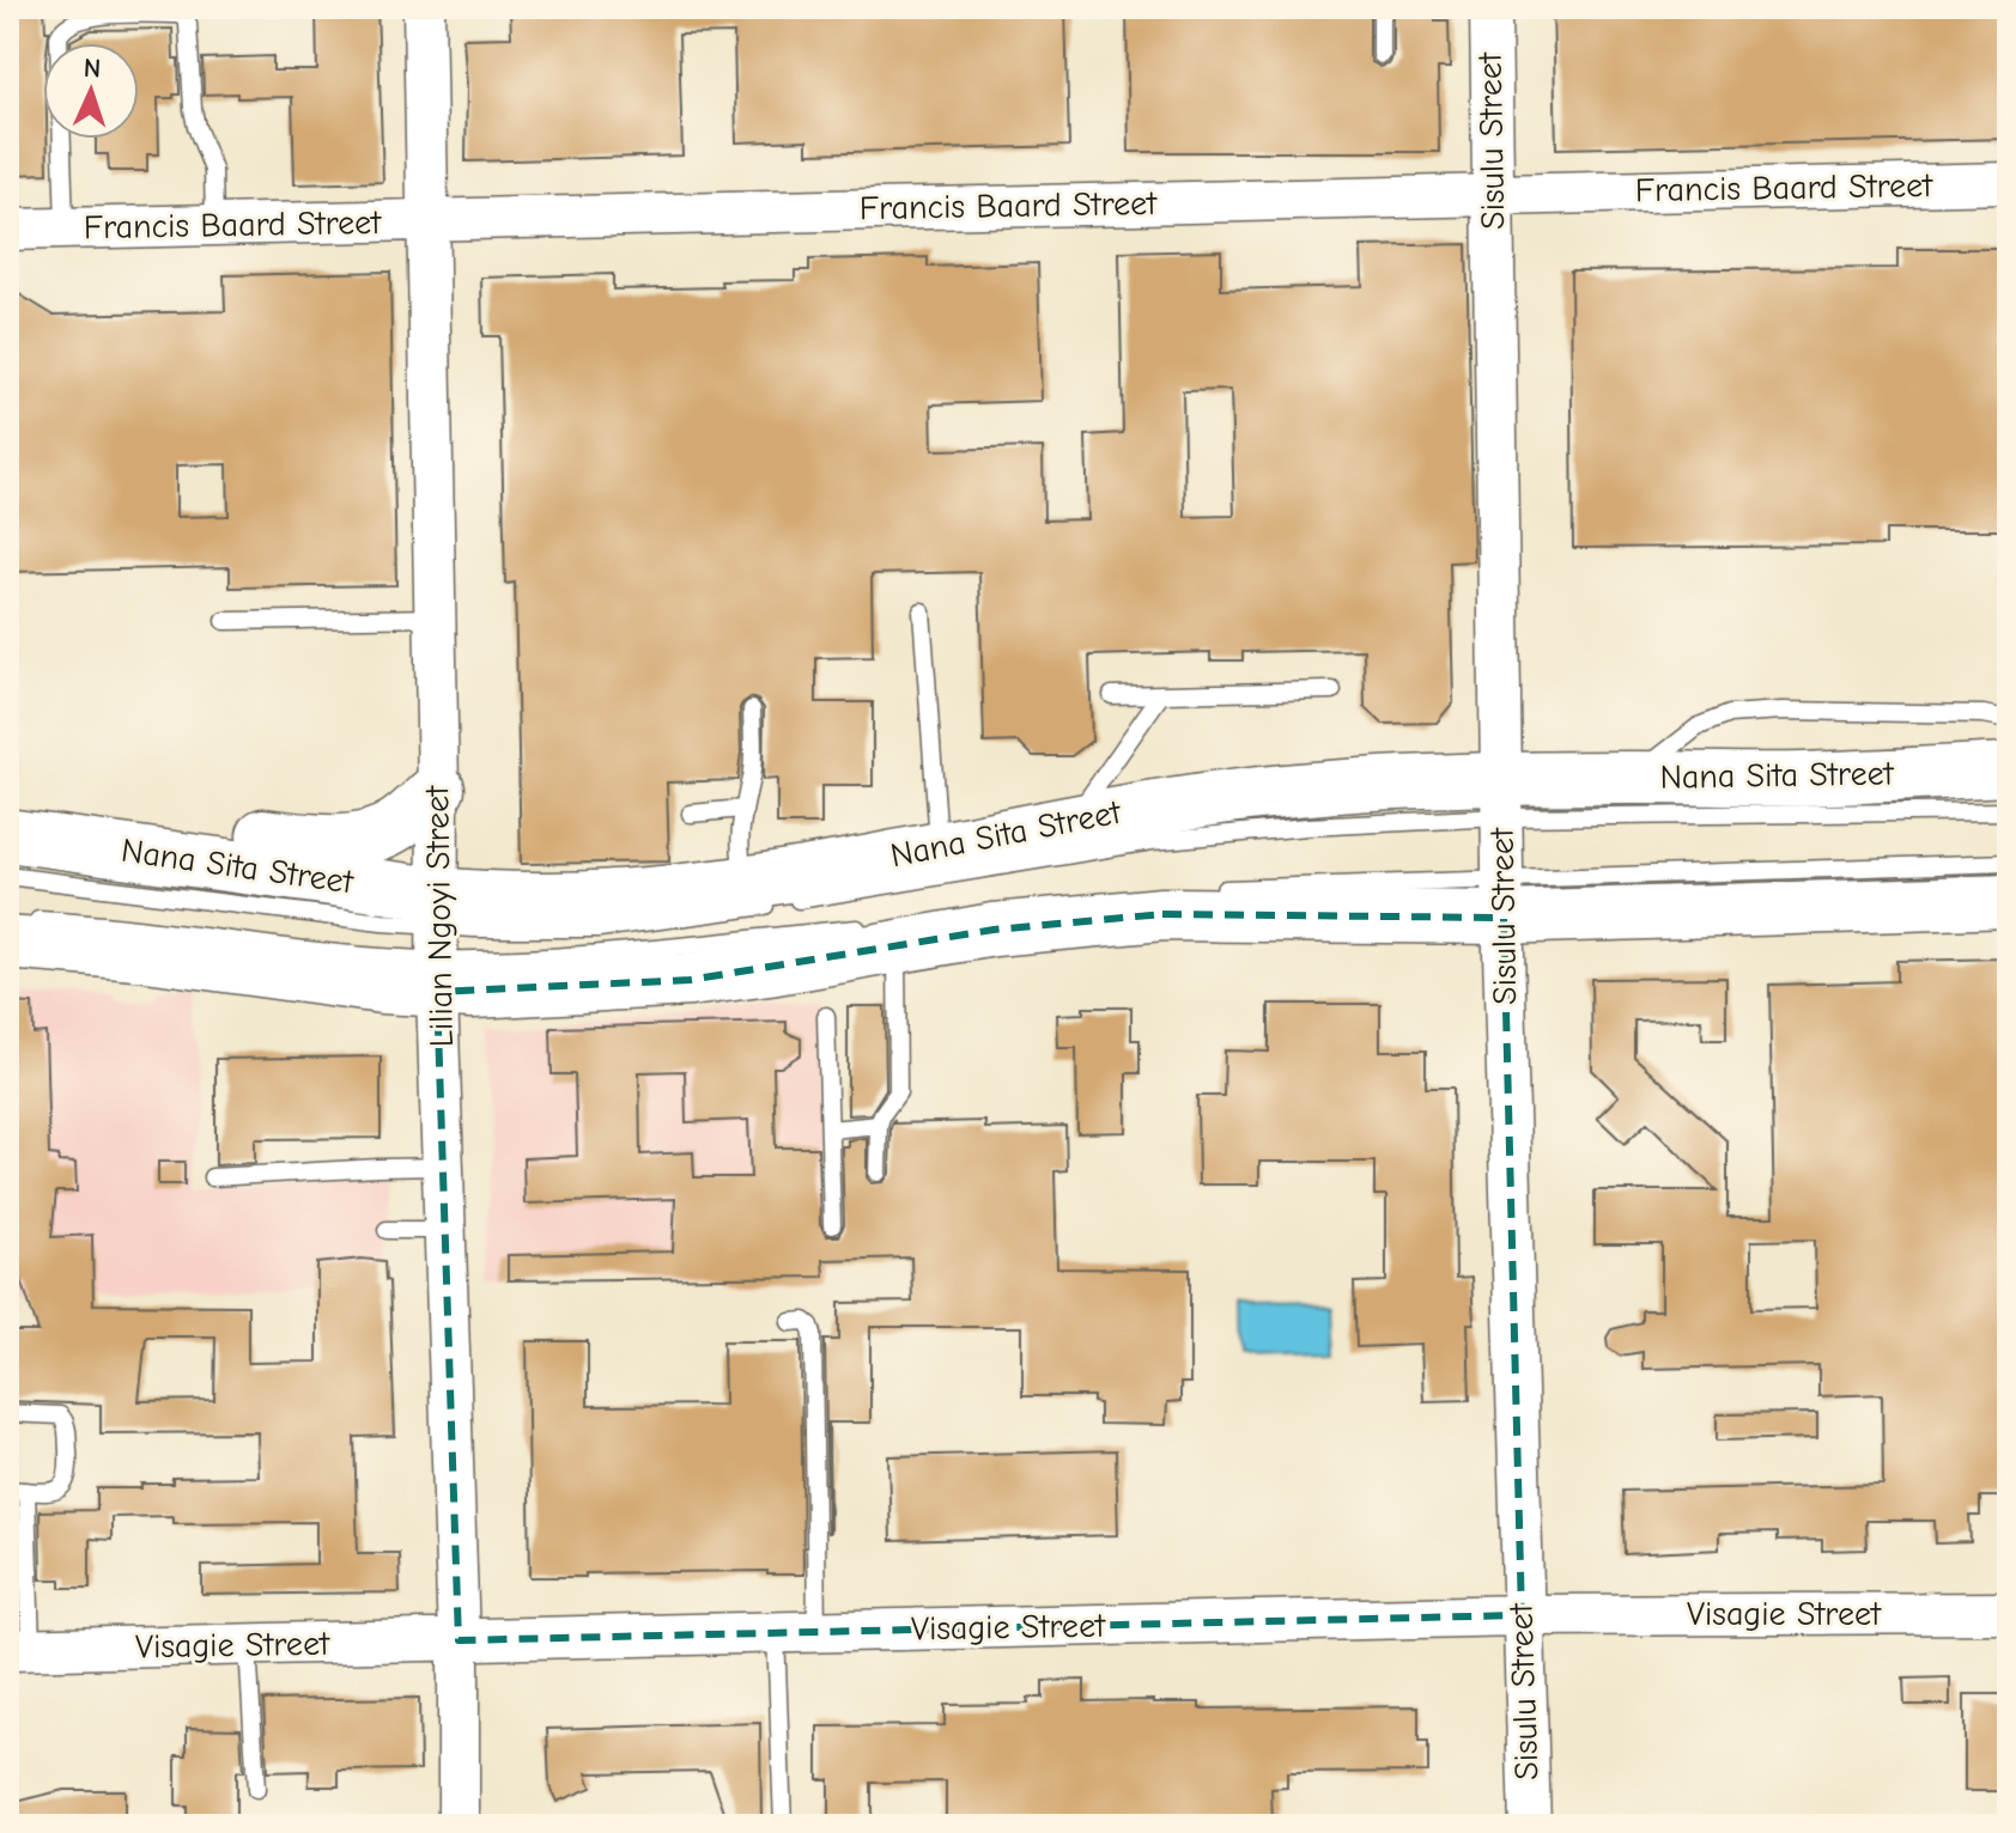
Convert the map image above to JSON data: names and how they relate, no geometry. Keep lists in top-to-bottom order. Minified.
{"streets":{"main road":["Nana Sita Street"],"street":["Sisulu Street","Francis Baard Street","Lilian Ngoyi Street","Visagie Street"]},"crossings":[["Sisulu Street","Francis Baard Street"],["Sisulu Street","Nana Sita Street"],["Sisulu Street","Visagie Street"],["Francis Baard Street","Lilian Ngoyi Street"],["Nana Sita Street","Lilian Ngoyi Street"],["Lilian Ngoyi Street","Visagie Street"]],"north":"top"}
